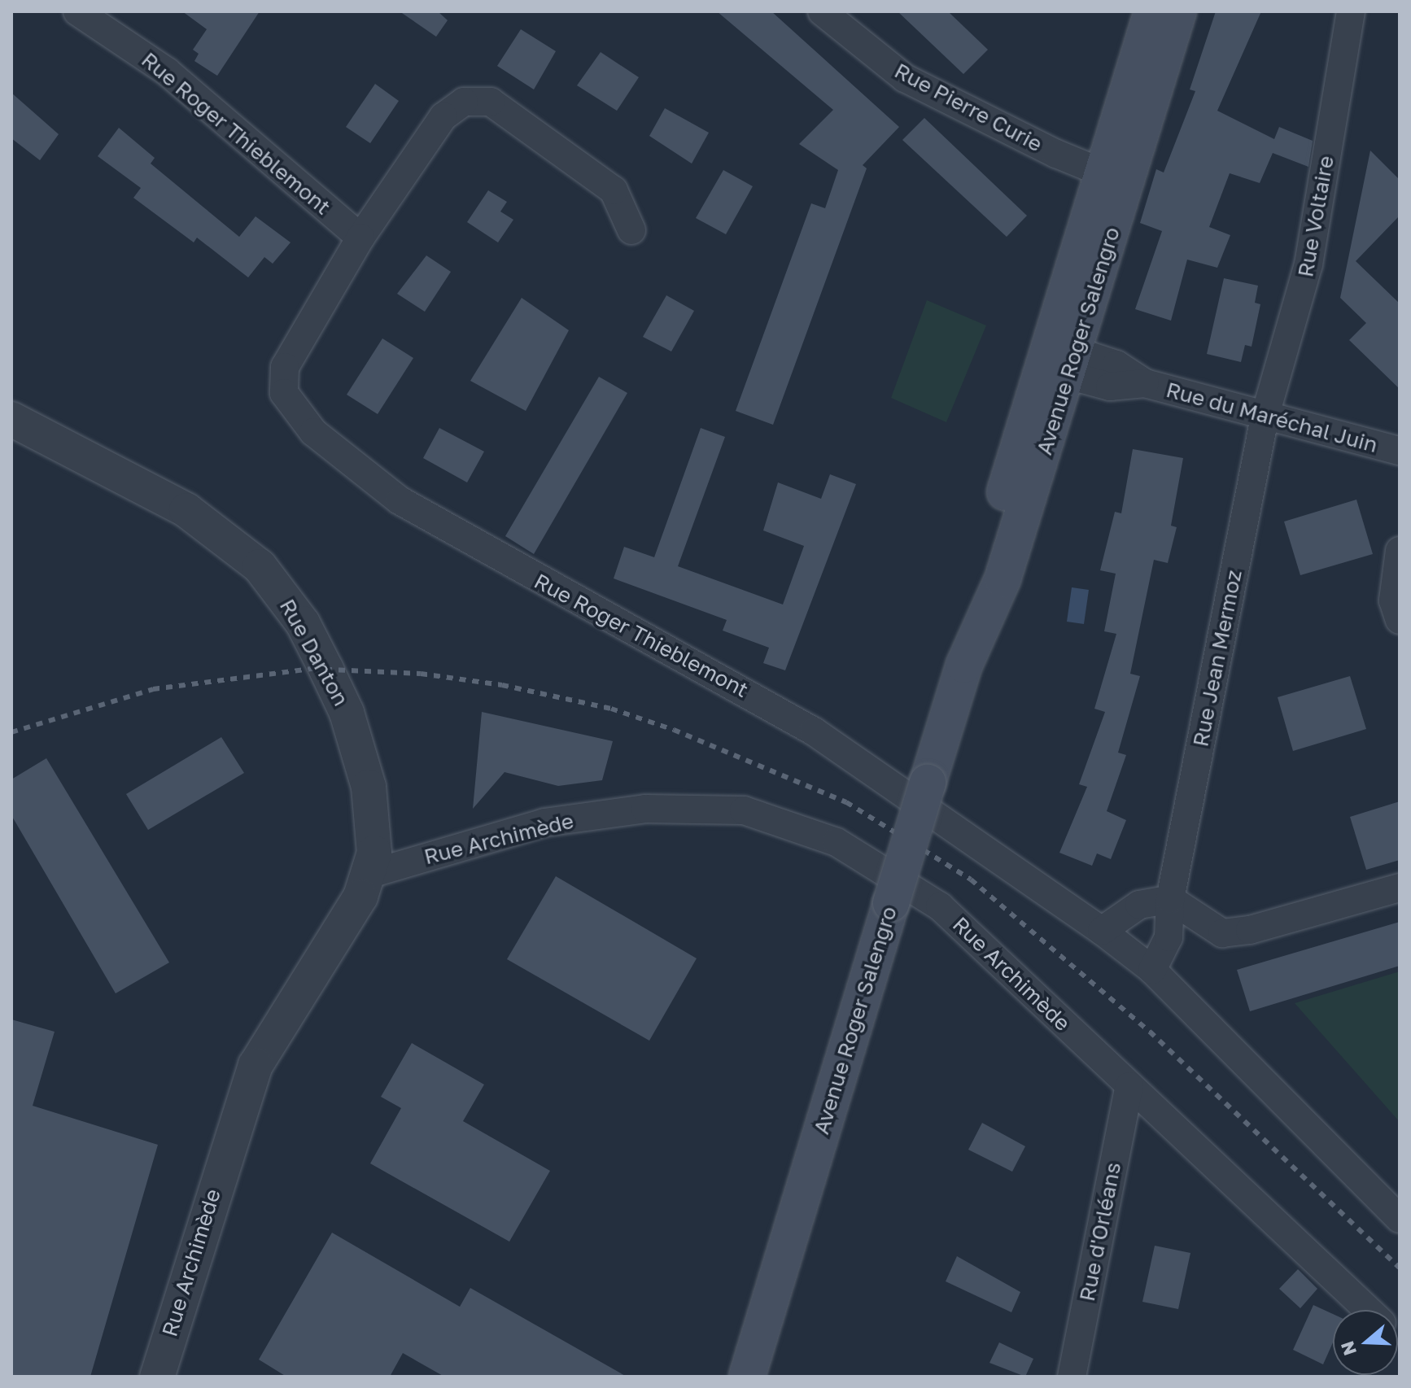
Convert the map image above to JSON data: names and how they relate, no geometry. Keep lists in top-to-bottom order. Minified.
{"streets":{"main road":["Avenue Roger Salengro"],"street":["Rue Pierre Curie","Rue Roger Thieblemont","Rue Voltaire","Rue du Maréchal Juin","Rue Danton","Rue Jean Mermoz","Rue Archimède","Rue d'Orléans"]},"crossings":[["Rue Pierre Curie","Avenue Roger Salengro"],["Rue Roger Thieblemont","Rue Jean Mermoz"],["Rue Voltaire","Rue du Maréchal Juin"],["Rue Voltaire","Rue Jean Mermoz"],["Avenue Roger Salengro","Rue du Maréchal Juin"],["Rue du Maréchal Juin","Rue Jean Mermoz"],["Rue Danton","Rue Archimède"],["Rue Archimède","Rue d'Orléans"]],"north":"left"}
